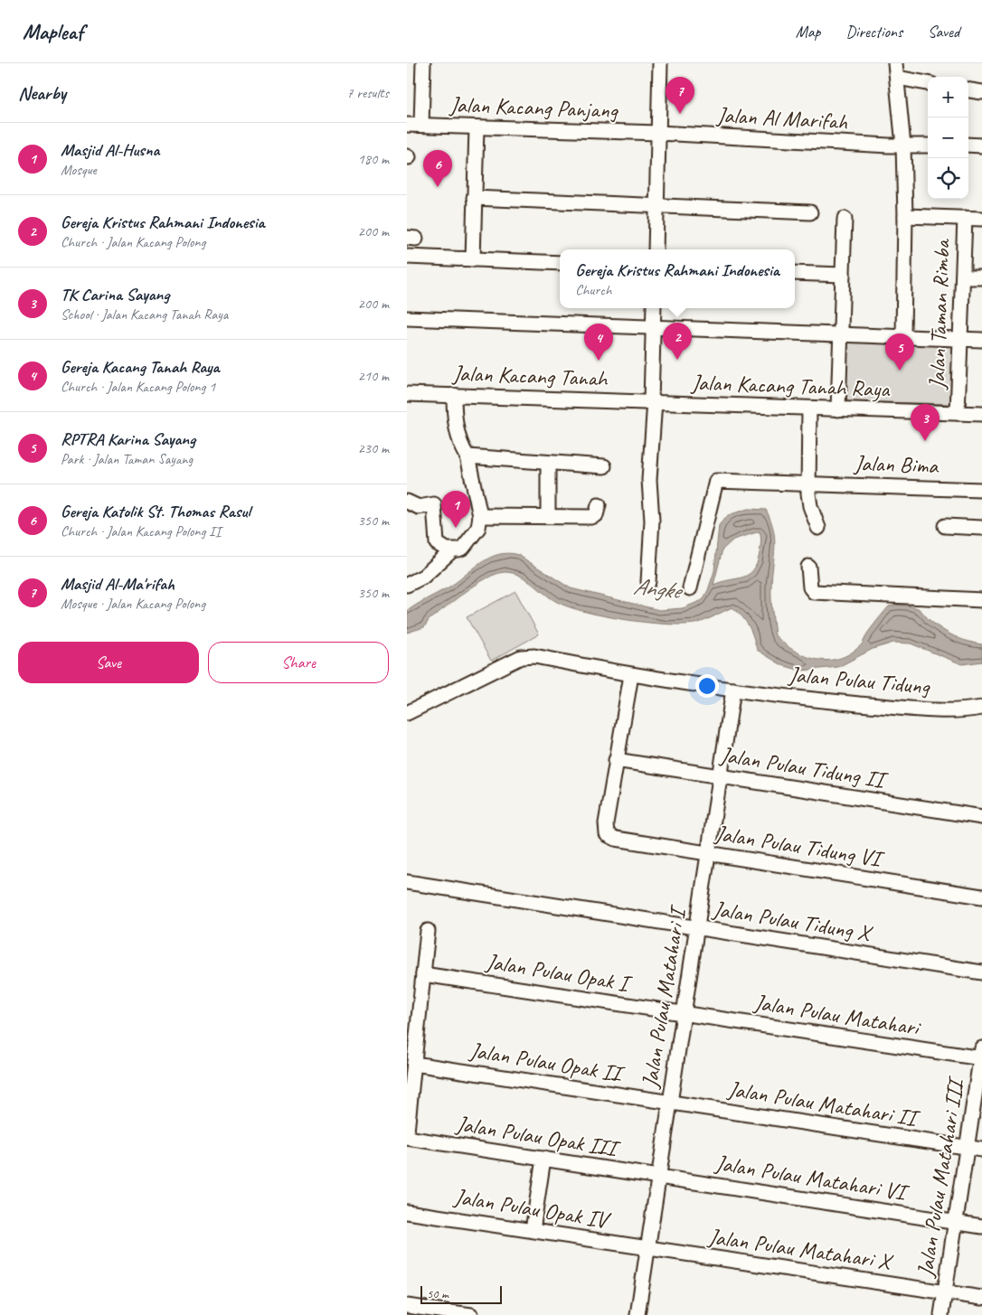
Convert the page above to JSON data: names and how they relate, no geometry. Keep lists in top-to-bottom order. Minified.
{"streets":{"street":["Jalan Kacang Panjang","Jalan Al Marifah","Jalan Taman Rimba","Jalan Kacang Tanah","Jalan Kacang Tanah Raya","Jalan Bima","Jalan Pulau Tidung","Jalan Pulau Tidung II","Jalan Pulau Tidung VI","Jalan Pulau Tidung X","Jalan Pulau Opak I","Jalan Pulau Matahari I","Jalan Pulau Matahari","Jalan Pulau Opak II","Jalan Pulau Matahari II","Jalan Pulau Opak III","Jalan Pulau Matahari VI","Jalan Pulau Matahari III","Jalan Pulau Opak IV","Jalan Pulau Matahari X"]},"crossings":[["Jalan Kacang Panjang","Jalan Al Marifah"],["Jalan Taman Rimba","Jalan Kacang Tanah Raya"],["Jalan Kacang Tanah","Jalan Kacang Tanah Raya"],["Jalan Pulau Tidung","Jalan Pulau Matahari I"],["Jalan Pulau Tidung II","Jalan Pulau Tidung VI"],["Jalan Pulau Tidung II","Jalan Pulau Matahari I"],["Jalan Pulau Tidung VI","Jalan Pulau Matahari I"],["Jalan Pulau Tidung X","Jalan Pulau Matahari I"],["Jalan Pulau Opak I","Jalan Pulau Matahari I"],["Jalan Pulau Opak I","Jalan Pulau Matahari"],["Jalan Pulau Matahari I","Jalan Pulau Matahari"],["Jalan Pulau Matahari I","Jalan Pulau Opak II"],["Jalan Pulau Matahari I","Jalan Pulau Matahari II"],["Jalan Pulau Matahari I","Jalan Pulau Opak III"],["Jalan Pulau Matahari I","Jalan Pulau Matahari VI"],["Jalan Pulau Matahari I","Jalan Pulau Opak IV"],["Jalan Pulau Matahari I","Jalan Pulau Matahari X"],["Jalan Pulau Matahari","Jalan Pulau Matahari III"],["Jalan Pulau Opak II","Jalan Pulau Matahari II"],["Jalan Pulau Matahari II","Jalan Pulau Matahari III"],["Jalan Pulau Opak III","Jalan Pulau Matahari VI"],["Jalan Pulau Matahari VI","Jalan Pulau Matahari III"],["Jalan Pulau Matahari III","Jalan Pulau Matahari X"],["Jalan Pulau Opak IV","Jalan Pulau Matahari X"]],"water":["Angke"],"scale_bar":"50 m","page":{"header":"Mapleaf","nav":["Map","Directions","Saved"],"heading":["Nearby","7 results"],"map_buttons":["+","−"],"pins":["7","6","2","4","5","3","1"],"list":[{"mark":"1","name":"Masjid Al-Husna","note":"Mosque","value":"180 m"},{"mark":"2","name":"Gereja Kristus Rahmani Indonesia","note":"Church · Jalan Kacang Polong","value":"200 m"},{"mark":"3","name":"TK Carina Sayang","note":"School · Jalan Kacang Tanah Raya","value":"200 m"},{"mark":"4","name":"Gereja Kacang Tanah Raya","note":"Church · Jalan Kacang Polong 1","value":"210 m"},{"mark":"5","name":"RPTRA Karina Sayang","note":"Park · Jalan Taman Sayang","value":"230 m"},{"mark":"6","name":"Gereja Katolik St. Thomas Rasul","note":"Church · Jalan Kacang Polong II","value":"350 m"},{"mark":"7","name":"Masjid Al-Ma'rifah","note":"Mosque · Jalan Kacang Polong","value":"350 m"}],"popup":["Gereja Kristus Rahmani Indonesia","Church"],"buttons":["Save","Share"],"scale":"50 m"}}
